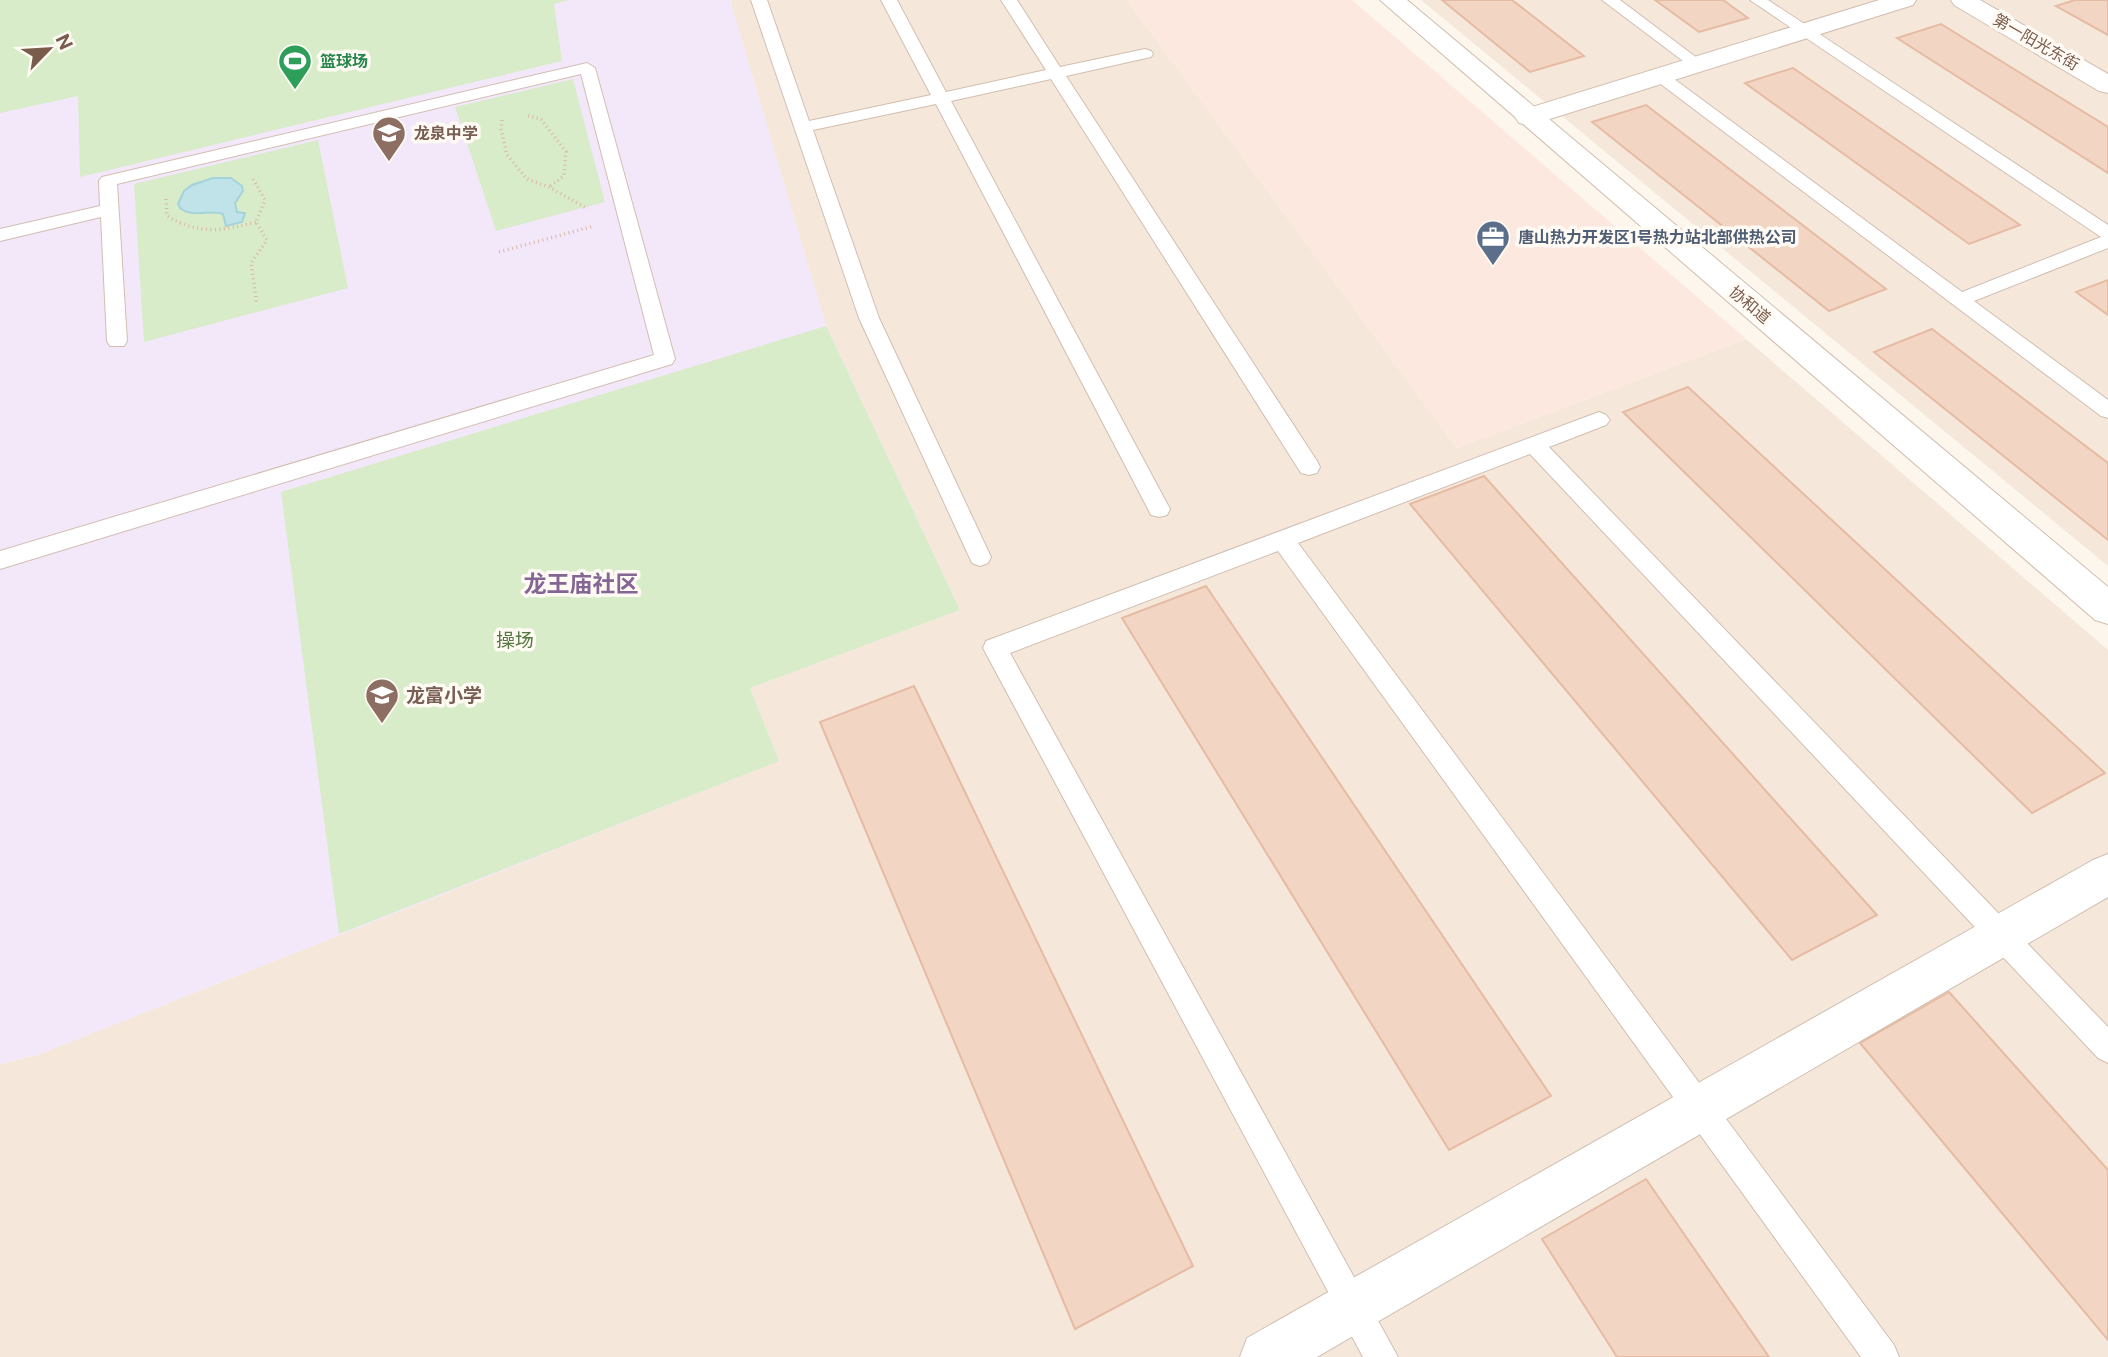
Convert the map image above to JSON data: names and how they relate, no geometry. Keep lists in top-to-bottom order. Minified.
{"streets":{"street":["第一阳光东街","协和道"]},"districts":["龙王庙社区"],"parks":["操场"],"places":{"sports":["篮球场"],"school or university":["龙泉中学","龙富小学"],"office":["唐山热力开发区1号热力站北部供热公司"]},"north":"top right"}
